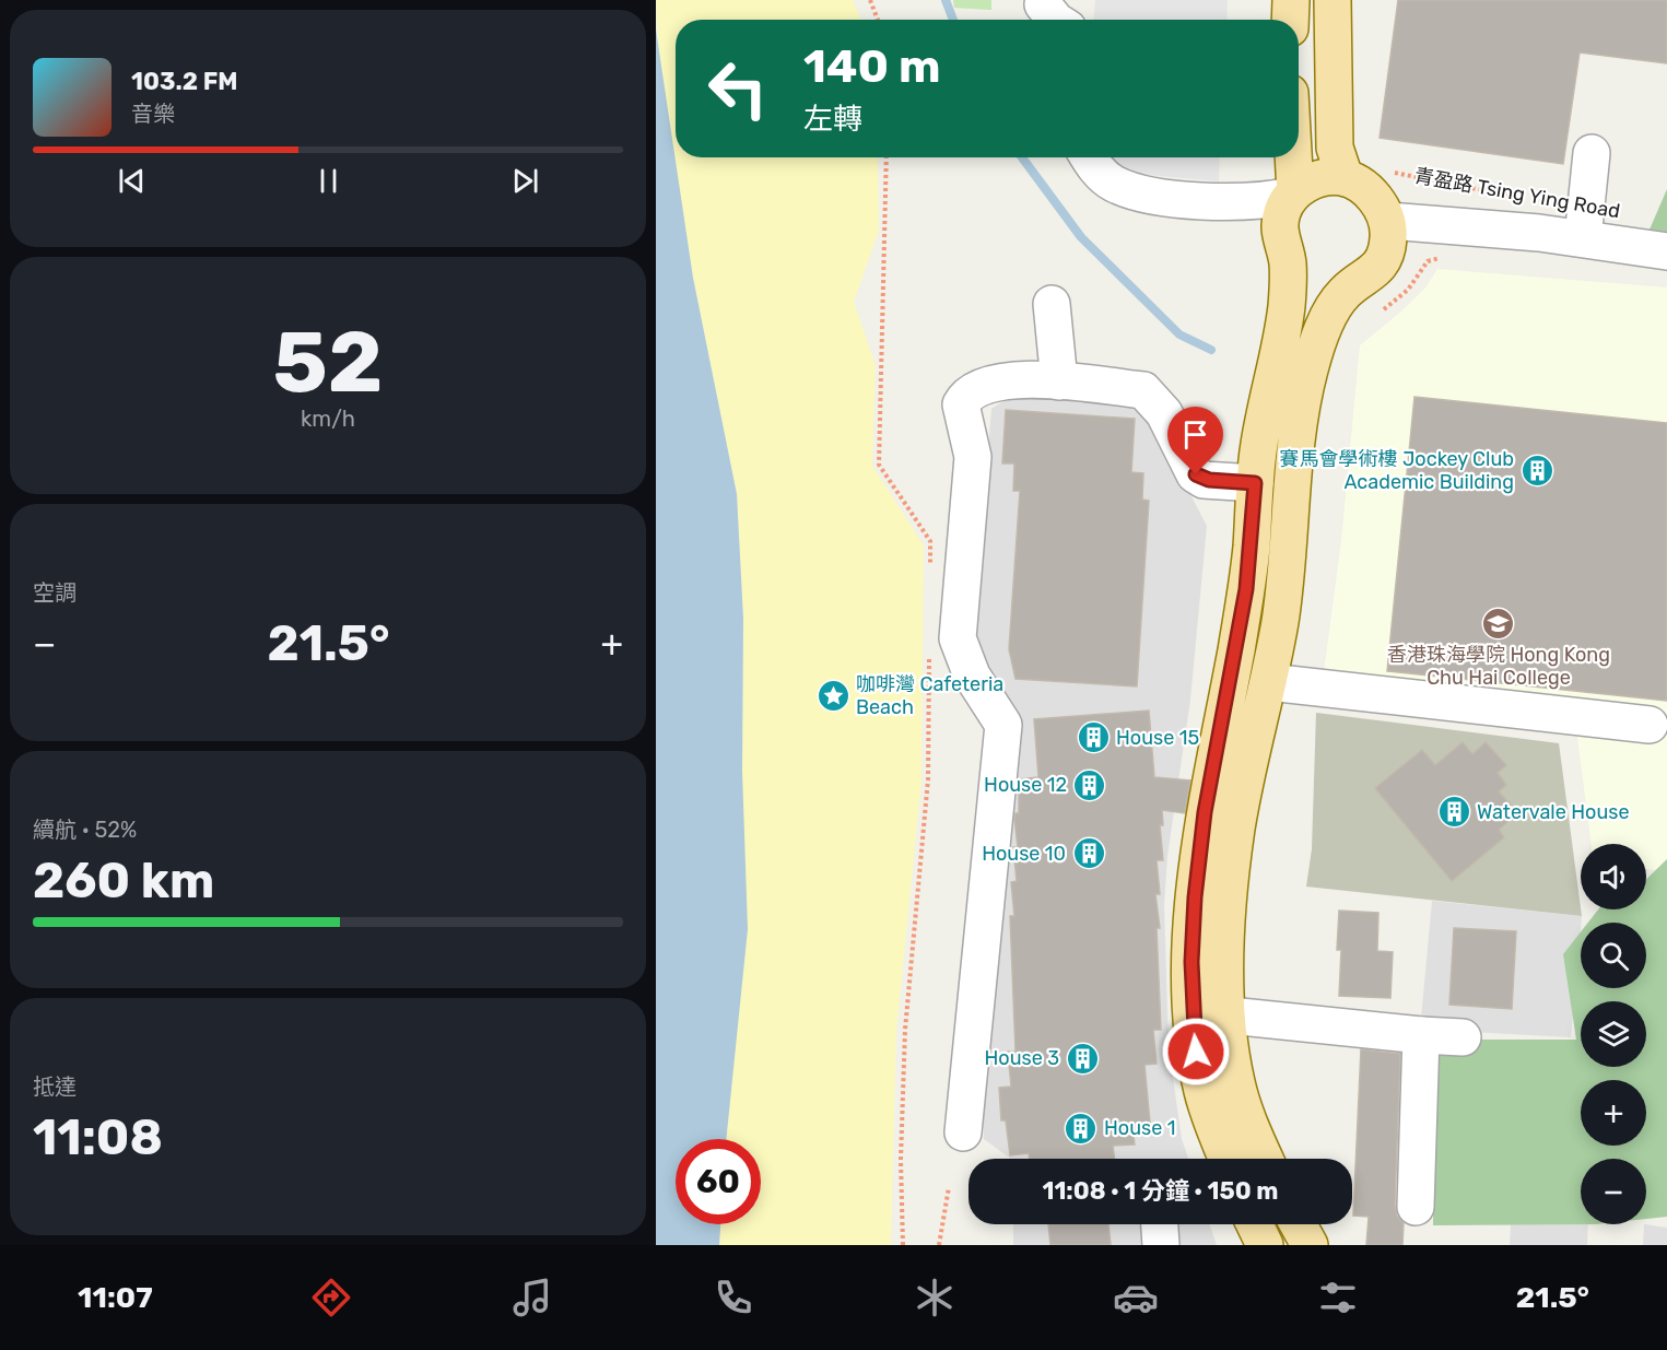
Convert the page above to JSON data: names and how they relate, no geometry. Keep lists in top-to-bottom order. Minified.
{"streets":{"street":["青盈路 Tsing Ying Road"]},"places":{"building":["賽馬會學術樓 Jockey Club Academic Building","House 15","House 12","Watervale House","House 10","House 3","House 1"],"school or university":["香港珠海學院 Hong Kong Chu Hai College"],"place":["咖啡灣 Cafeteria Beach"]},"page":{"turn":["140 m","左轉"],"song":["103.2 FM","音樂"],"tile":[["52","km/h"],"空調",["續航 · 52%","260 km"],["抵達","11:08"]],"heat":["−","21.5°","+"],"map_buttons":["+","−"],"limit":"60","trip":"11:08 · 1 分鐘 · 150 m","tabs":["11:07","21.5°"]}}
